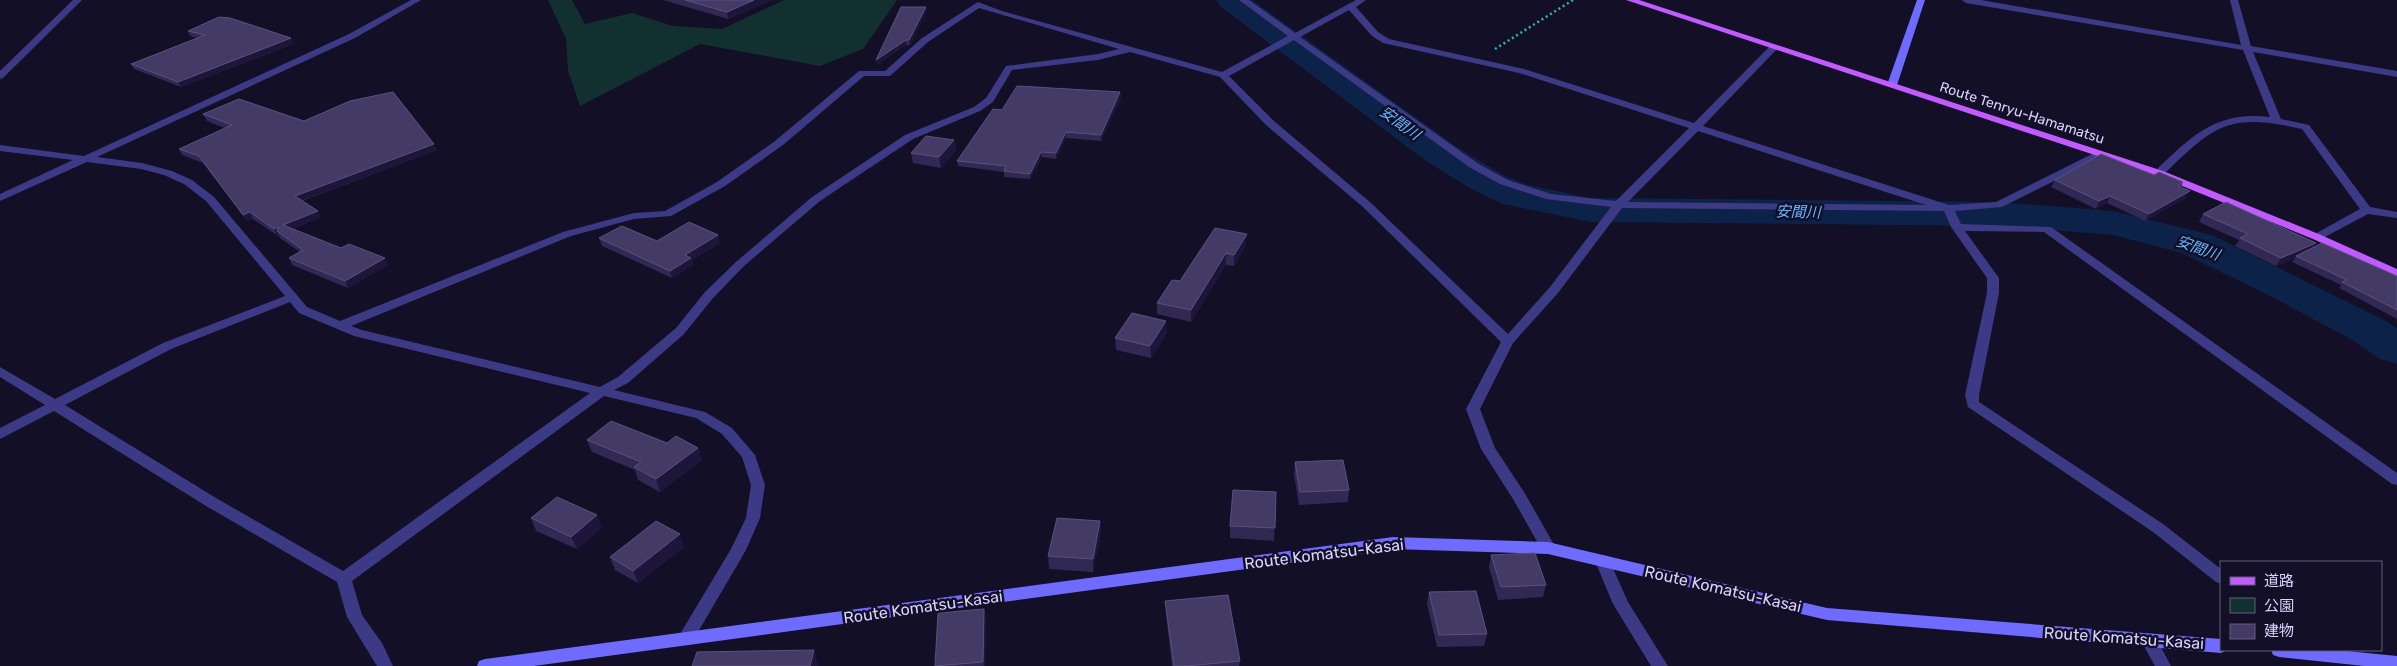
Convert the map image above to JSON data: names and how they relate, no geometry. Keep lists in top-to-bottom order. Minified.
{"streets":{"main road":["Route Tenryu-Hamamatsu","Route Komatsu-Kasai"]},"water":["安間川"],"legend":["道路","公園","建物"]}
